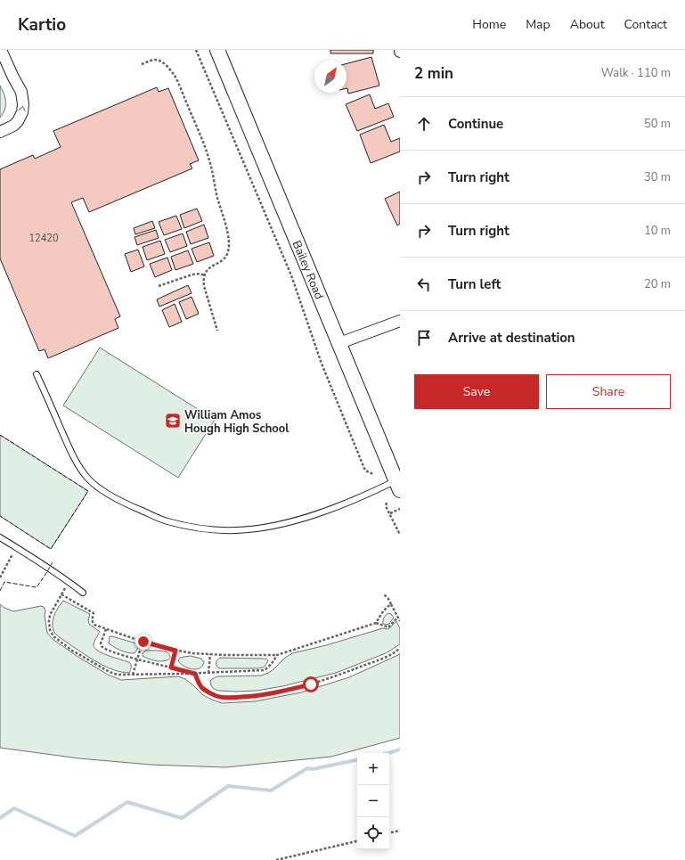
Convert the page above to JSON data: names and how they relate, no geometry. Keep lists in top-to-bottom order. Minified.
{"streets":{"street":["Bailey Road"]},"places":{"school or university":["William Amos Hough High School"]},"house_numbers":["12420"],"north":"top right","page":{"header":"Kartio","nav":["Home","Map","About","Contact"],"heading":["2 min","Walk · 110 m"],"list":[["Continue","50 m"],["Turn right","30 m"],["Turn right","10 m"],["Turn left","20 m"],"Arrive at destination"],"buttons":["Save","Share"],"map_buttons":["+","−"]}}
